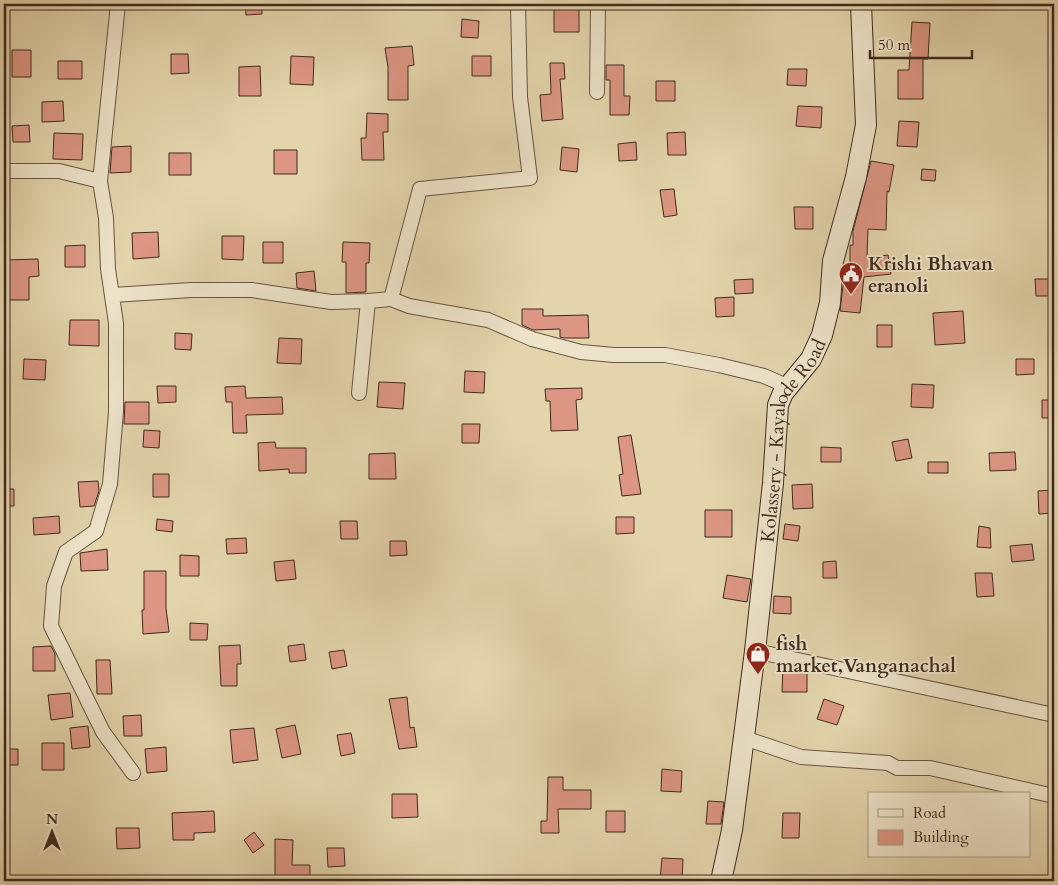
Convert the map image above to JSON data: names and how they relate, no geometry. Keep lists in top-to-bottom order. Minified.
{"streets":{"main road":["Kolassery - Kayalode Road"]},"places":{"public building":["Krishi Bhavan eranoli"],"shop":["fish market,Vanganachal"]},"legend":["Road","Building"],"scale_bar":"50 m","north":"top"}
